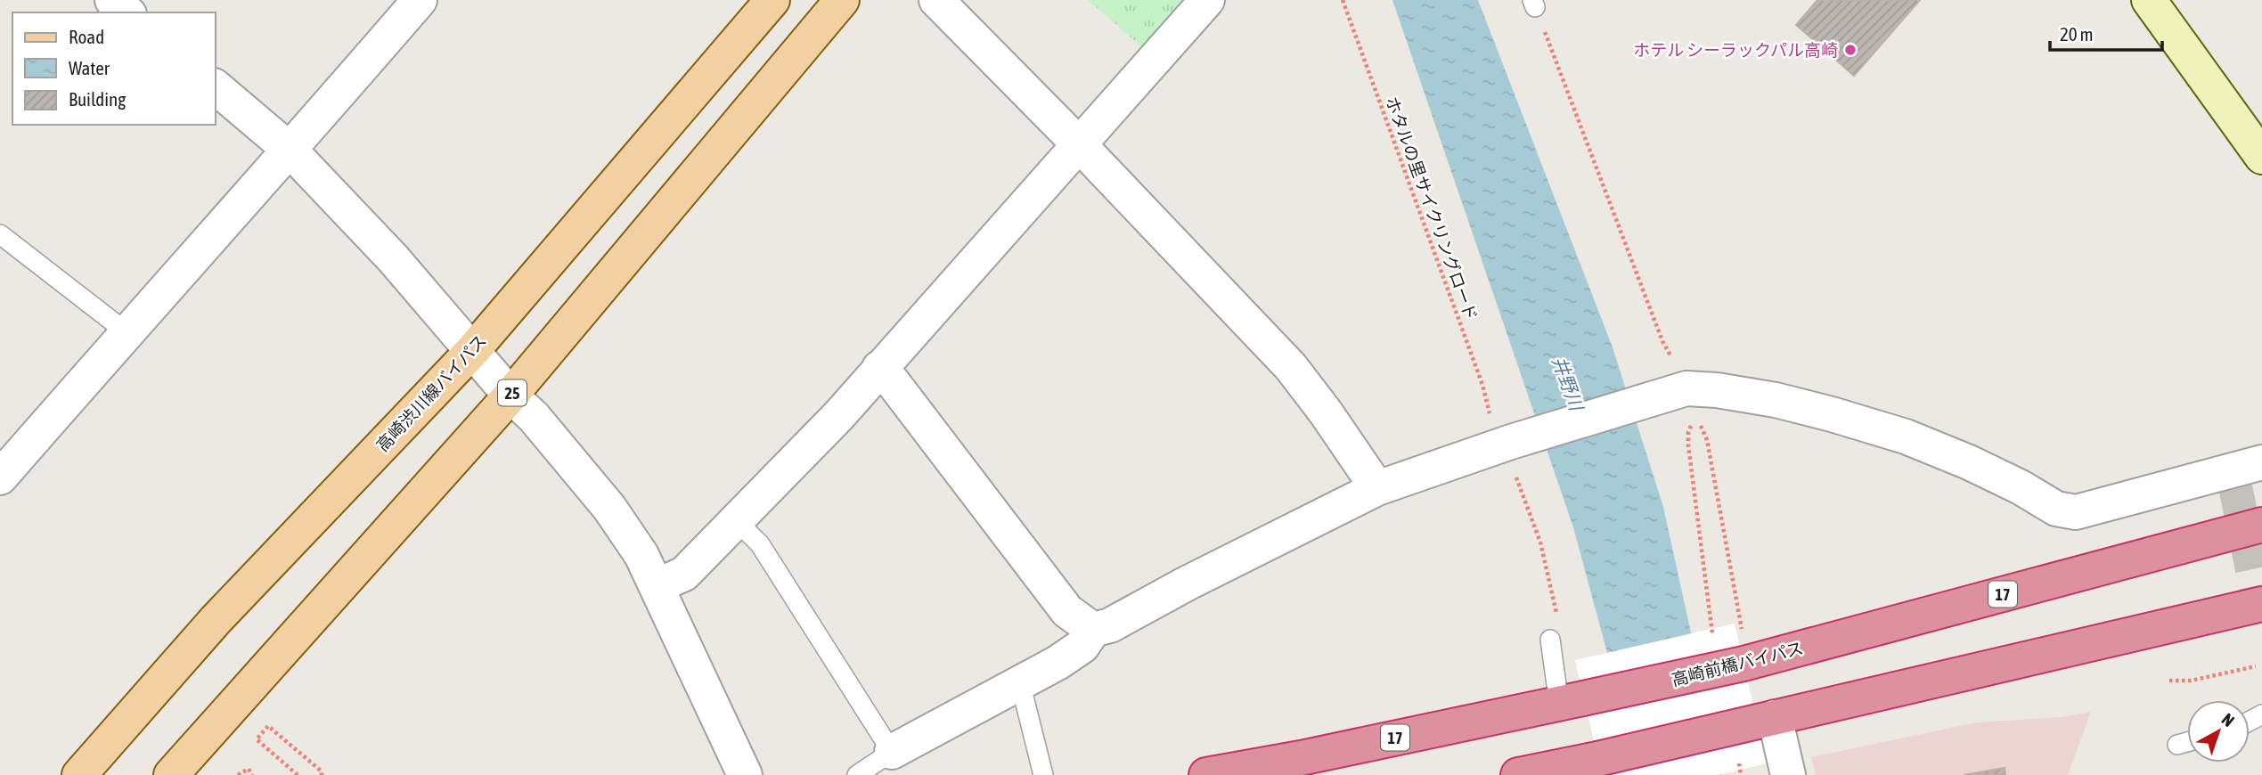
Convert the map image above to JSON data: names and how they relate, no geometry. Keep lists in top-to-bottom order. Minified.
{"streets":{"highway":["17","高崎前橋バイパス"],"main road":["高崎渋川線バイパス","25"],"path":["ホタルの里サイクリングロード"]},"water":["井野川"],"places":["ホテル シーラックパル高崎"],"legend":["Road","Water","Building"],"scale_bar":"20 m","north":"top right"}
